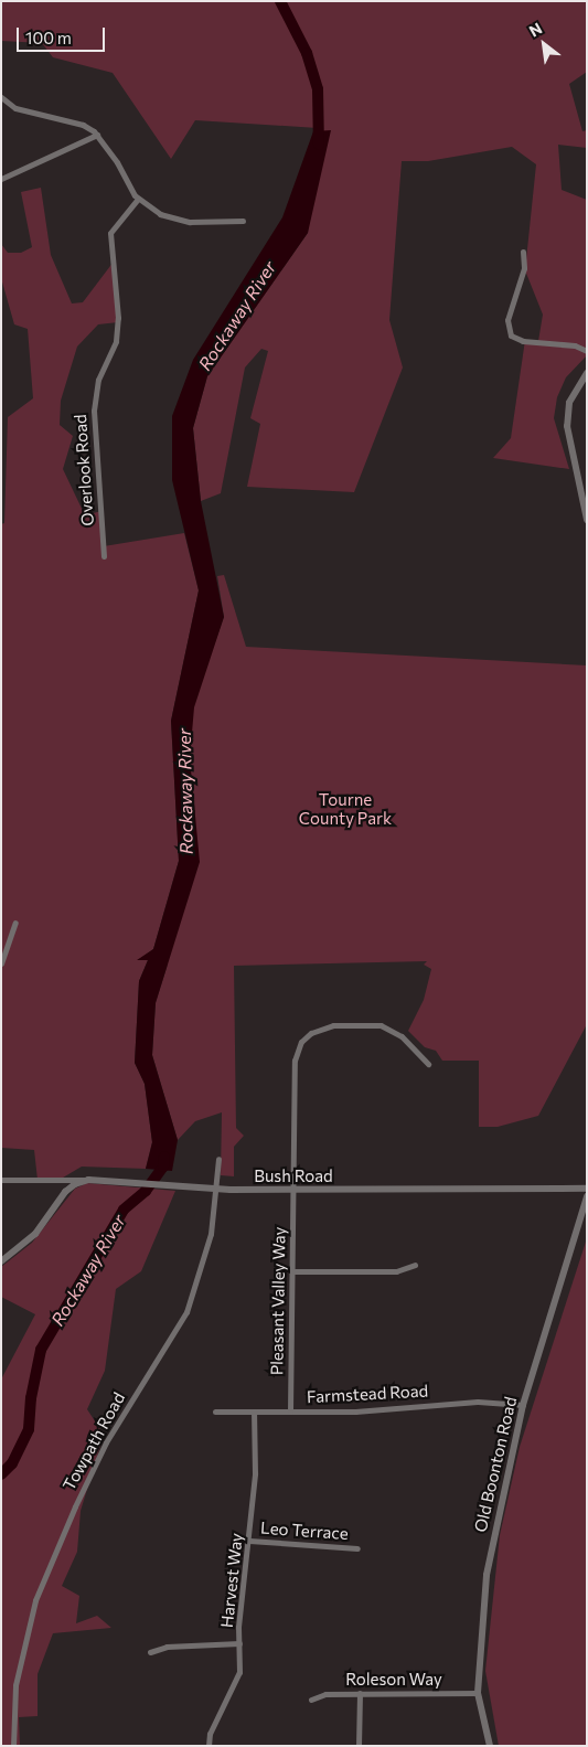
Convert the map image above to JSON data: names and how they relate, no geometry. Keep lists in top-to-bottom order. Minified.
{"streets":{"street":["Overlook Road","Bush Road","Pleasant Valley Way","Farmstead Road","Towpath Road","Old Boonton Road","Leo Terrace","Harvest Way","Roleson Way"]},"crossings":[["Bush Road","Pleasant Valley Way"],["Bush Road","Towpath Road"],["Pleasant Valley Way","Farmstead Road"],["Farmstead Road","Old Boonton Road"],["Farmstead Road","Harvest Way"],["Old Boonton Road","Roleson Way"],["Leo Terrace","Harvest Way"]],"water":["Rockaway River"],"parks":["Tourne County Park"],"scale_bar":"100 m","north":"top left"}
